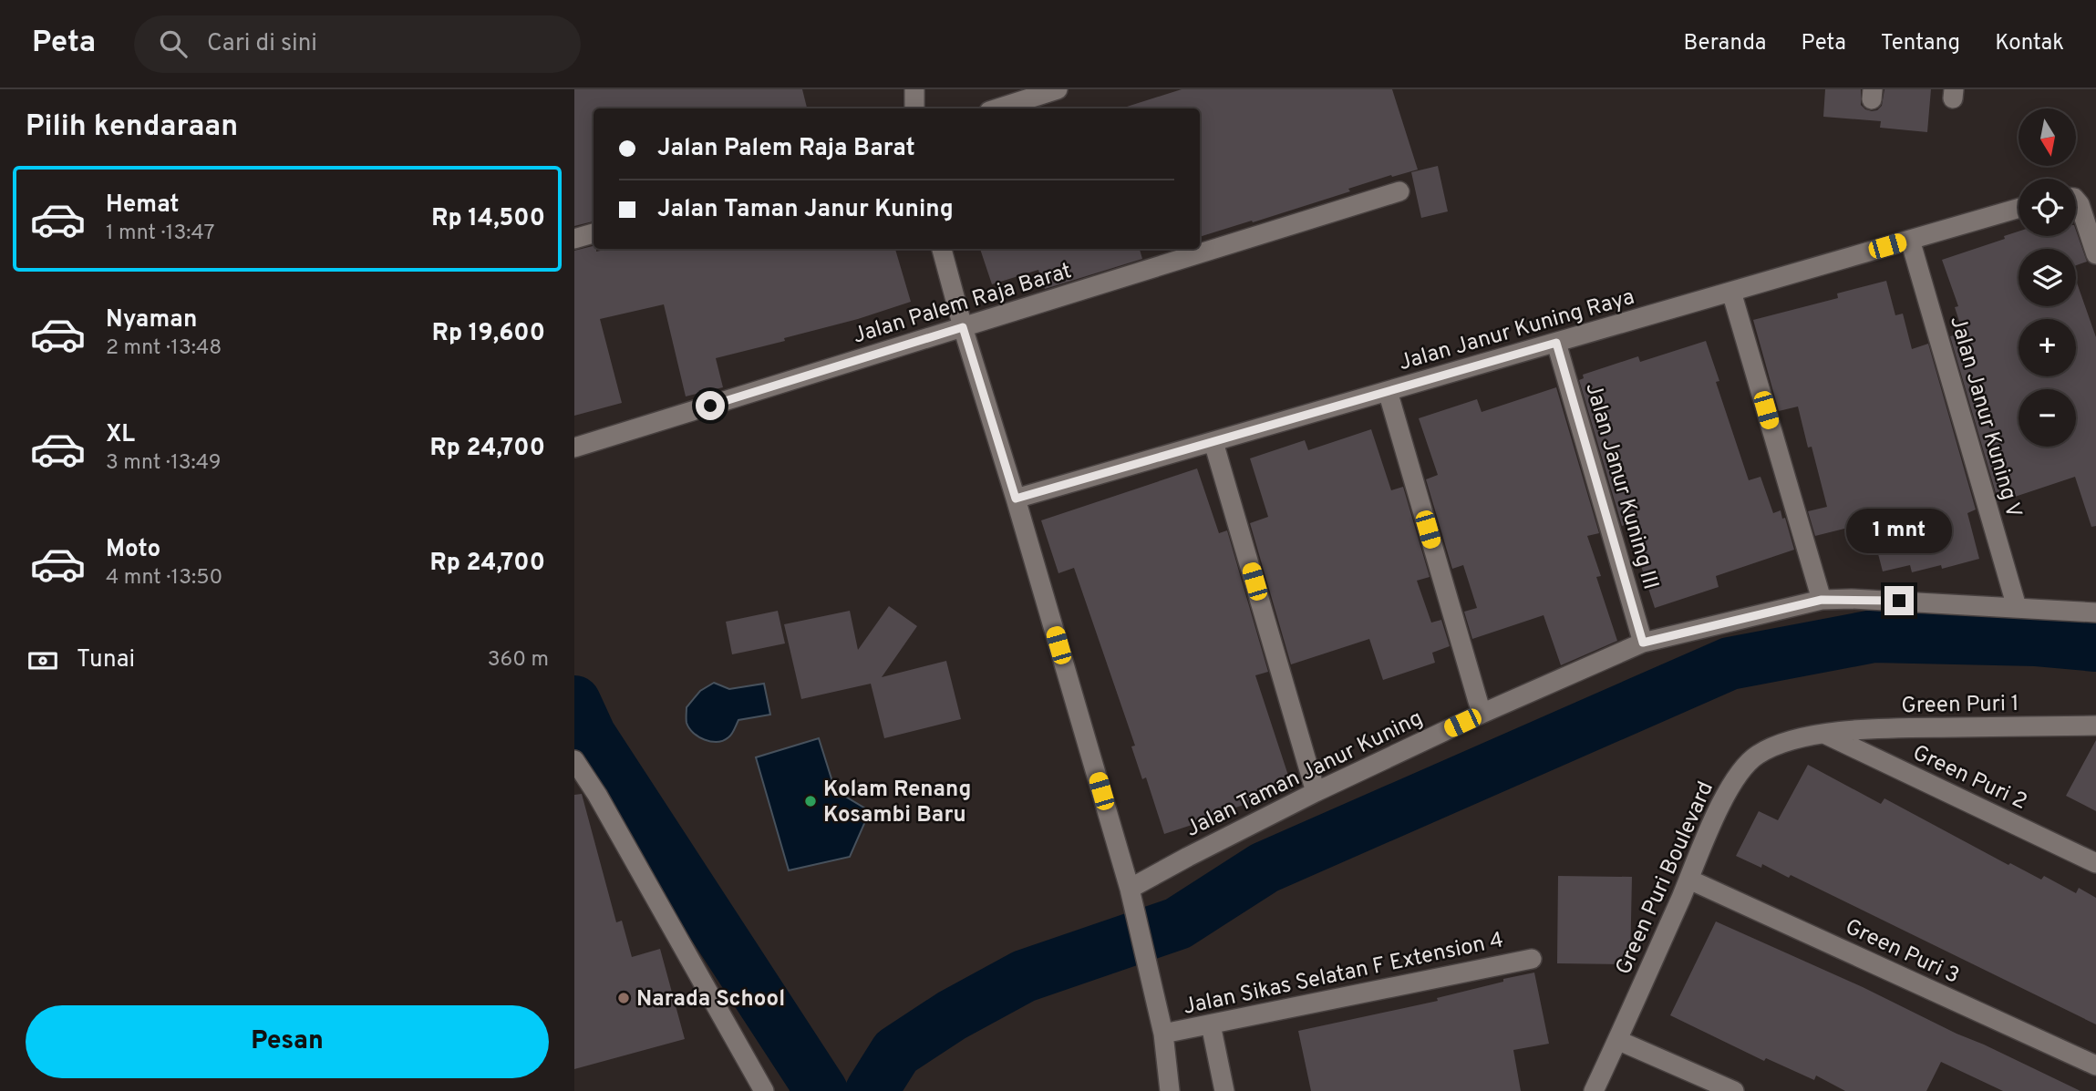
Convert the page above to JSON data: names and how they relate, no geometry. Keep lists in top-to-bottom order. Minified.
{"streets":{"street":["Jalan Palem Raja Barat","Jalan Janur Kuning Raya","Jalan Janur Kuning V","Jalan Janur Kuning III","Green Puri 1","Jalan Taman Janur Kuning","Green Puri 2","Green Puri Boulevard","Green Puri 3","Jalan Sikas Selatan F Extension 4"]},"crossings":[["Jalan Janur Kuning Raya","Jalan Janur Kuning V"],["Jalan Janur Kuning Raya","Jalan Janur Kuning III"],["Jalan Janur Kuning V","Jalan Taman Janur Kuning"],["Jalan Janur Kuning III","Jalan Taman Janur Kuning"],["Green Puri 1","Green Puri 2"],["Green Puri 1","Green Puri Boulevard"],["Green Puri 2","Green Puri Boulevard"],["Green Puri Boulevard","Green Puri 3"]],"places":["Kolam Renang Kosambi Baru","Narada School"],"north":"bottom","page":{"header":"Peta","search":"Cari di sini","nav":["Beranda","Peta","Tentang","Kontak"],"heading":"Pilih kendaraan","map_buttons":["+","−"],"banner":["Jalan Palem Raja Barat","Jalan Taman Janur Kuning"],"list":[{"name":"Hemat","note":"1 mnt · 13:47","value":"Rp 14,500"},{"name":"Nyaman","note":"2 mnt · 13:48","value":"Rp 19,600"},{"name":"XL","note":"3 mnt · 13:49","value":"Rp 24,700"},{"name":"Moto","note":"4 mnt · 13:50","value":"Rp 24,700"}],"bubble":"1 mnt","pay":["Tunai","360 m"],"buttons":"Pesan"}}
